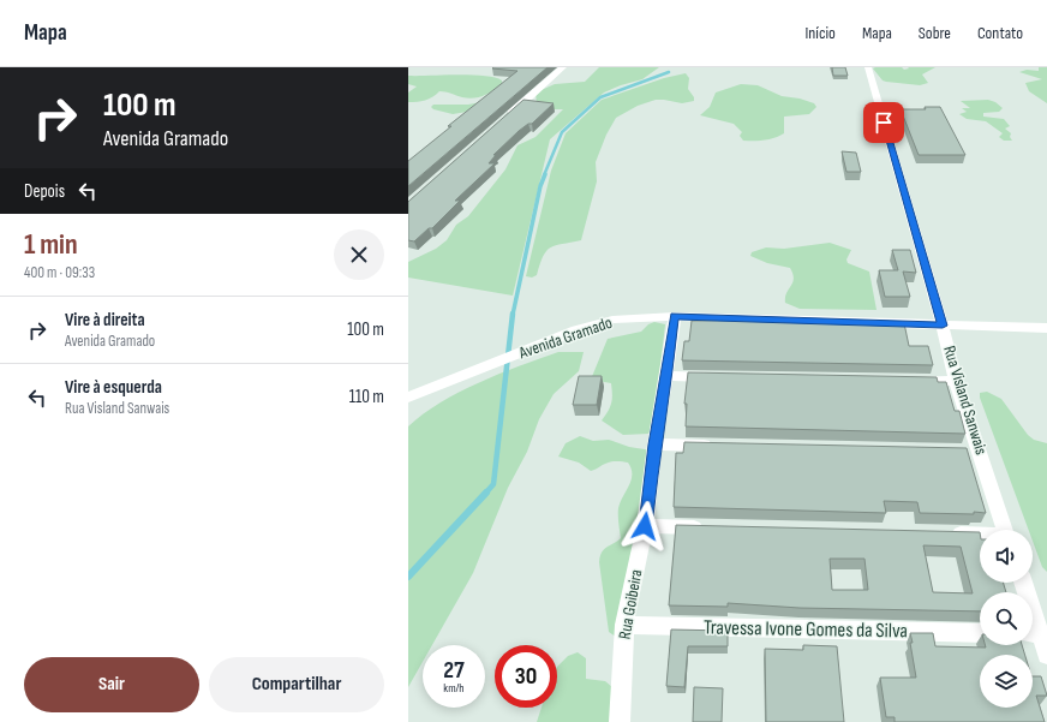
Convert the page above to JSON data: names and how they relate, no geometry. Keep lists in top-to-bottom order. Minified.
{"streets":{"street":["Avenida Gramado","Rua Visland Sanwais","Rua Goibeira","Travessa Ivone Gomes da Silva"]},"crossings":[["Avenida Gramado","Rua Visland Sanwais"],["Avenida Gramado","Rua Goibeira"],["Rua Goibeira","Travessa Ivone Gomes da Silva"]],"page":{"header":"Mapa","nav":["Início","Mapa","Sobre","Contato"],"turn":["100 m","Avenida Gramado"],"then":"Depois","heading":["1 min","400 m · 09:33"],"list":[{"name":"Vire à direita","note":"Avenida Gramado","value":"100 m"},{"name":"Vire à esquerda","note":"Rua Visland Sanwais","value":"110 m"}],"speed":"27 km/h","limit":"30","buttons":["Sair","Compartilhar"]}}
